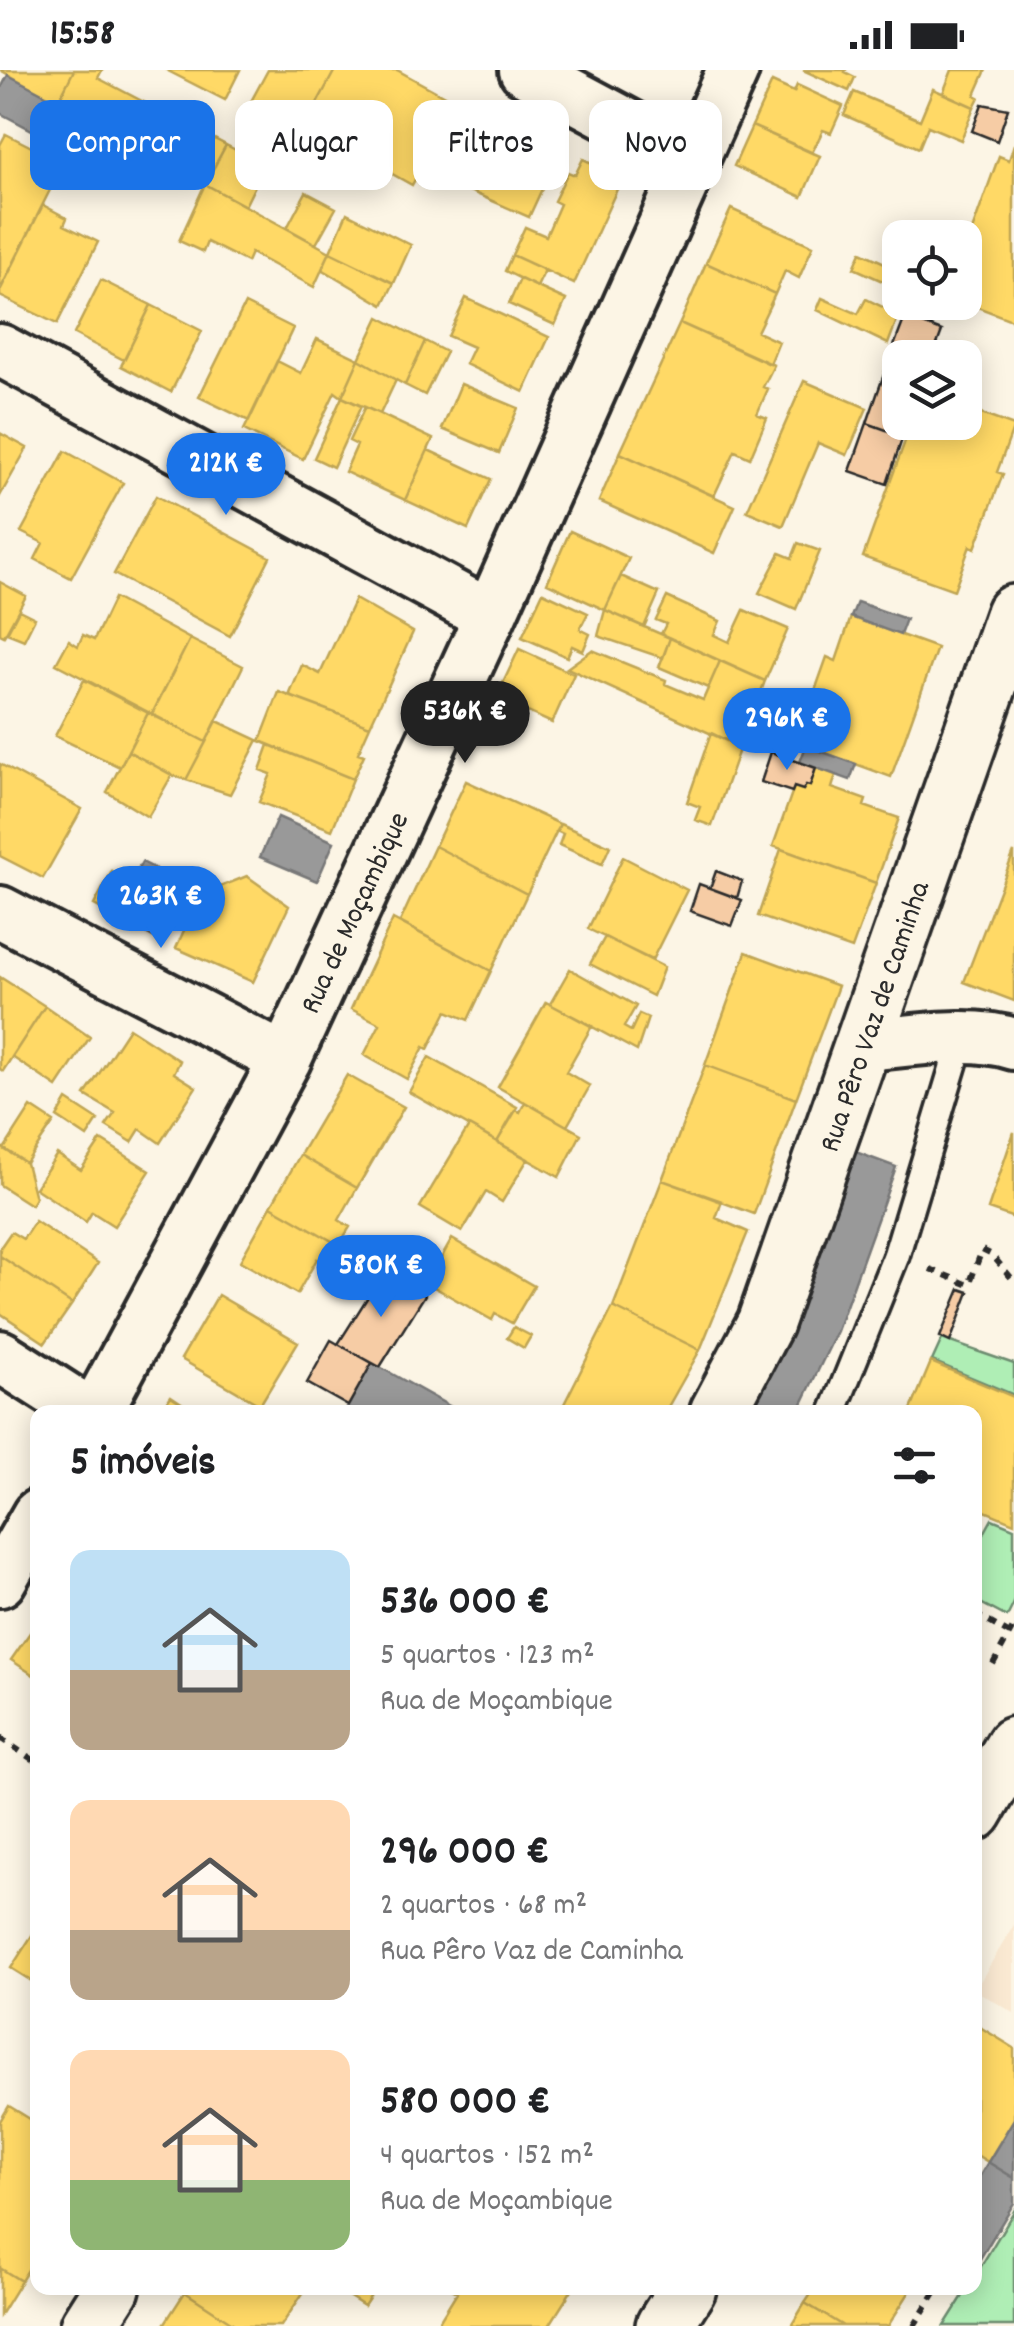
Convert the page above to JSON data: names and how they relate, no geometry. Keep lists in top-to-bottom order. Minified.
{"streets":{"street":["Rua de Moçambique","Rua Pêro Vaz de Caminha"]},"page":{"status":"15:58","chip":["Comprar","Alugar","Filtros","Novo"],"price":["212K €","536K €","296K €","263K €","580K €"],"heading":"5 imóveis","list":[{"name":"536 000 €","note":"5 quartos · 123 m² · Rua de Moçambique"},{"name":"296 000 €","note":"2 quartos · 68 m² · Rua Pêro Vaz de Caminha"},{"name":"580 000 €","note":"4 quartos · 152 m² · Rua de Moçambique"}]}}
